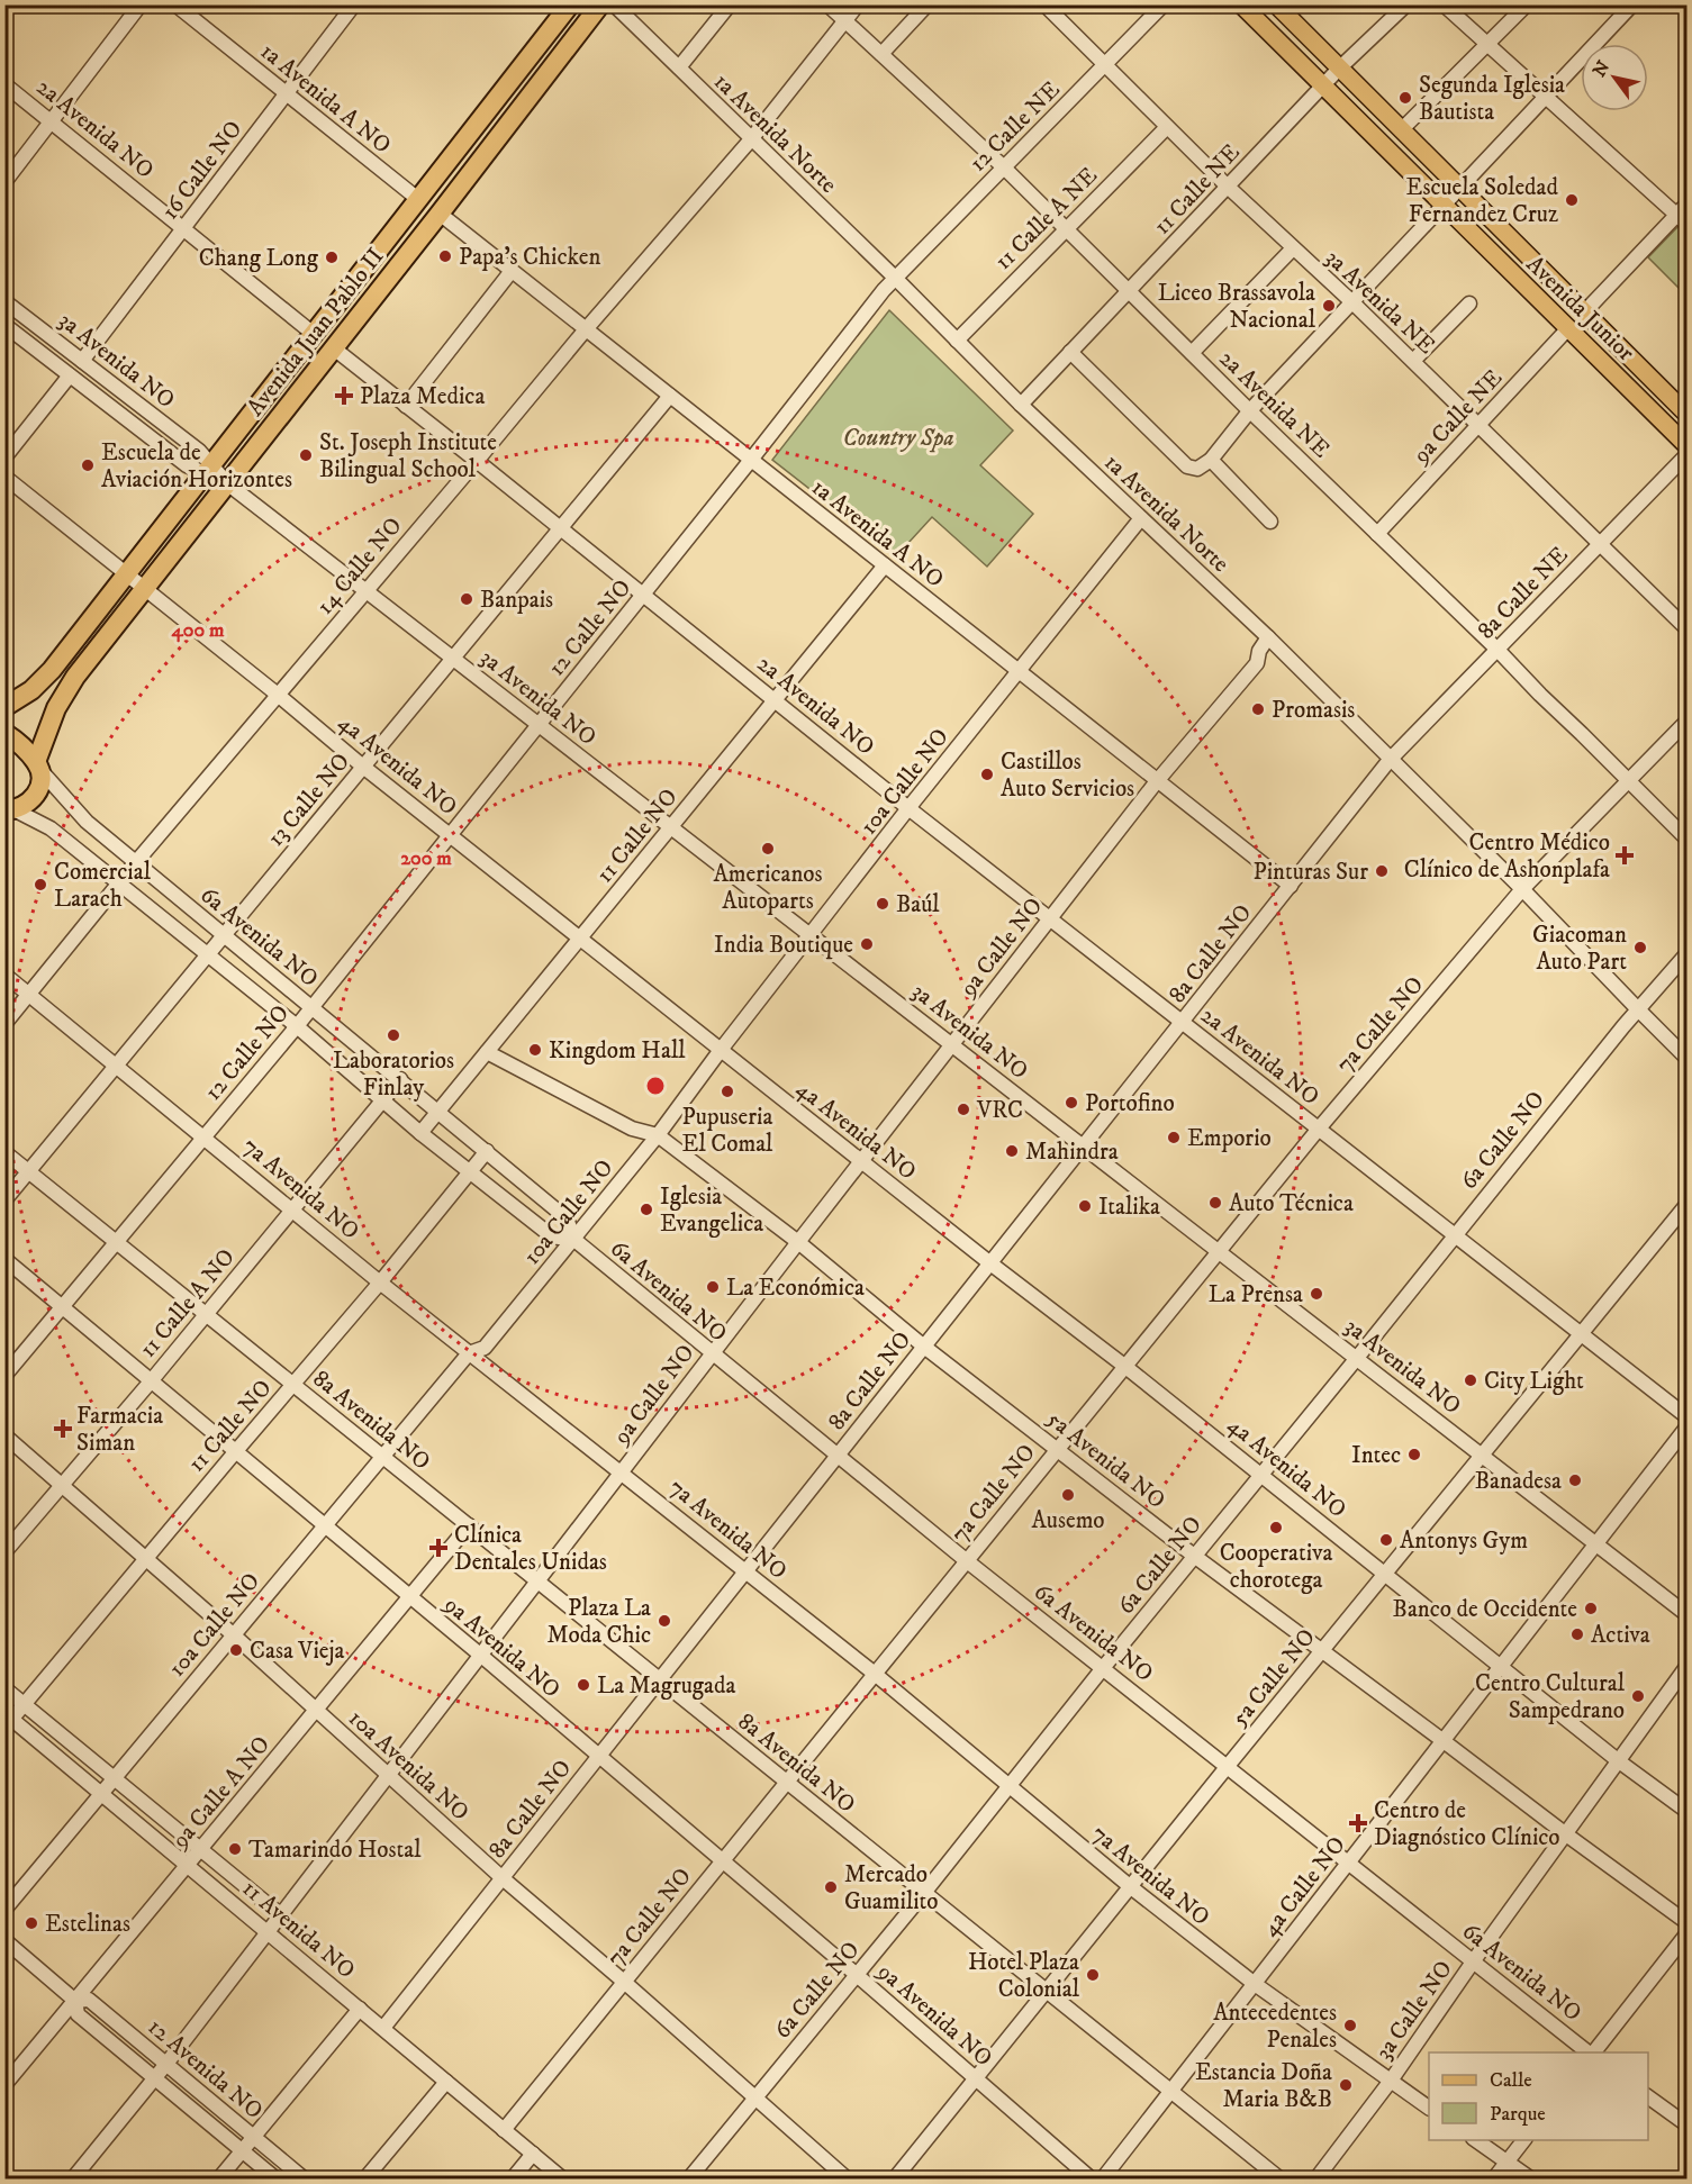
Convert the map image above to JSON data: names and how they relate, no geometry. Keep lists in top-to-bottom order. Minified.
{"streets":{"highway":["Avenida Juan Pablo II"],"main road":["Avenida Junior"],"street":["1a Avenida A NO","12 Calle NE","2a Avenida NO","1a Avenida Norte","16 Calle NO","11 Calle NE","11 Calle A NE","3a Avenida NE","3a Avenida NO","2a Avenida NE","9a Calle NE","14 Calle NO","8a Calle NE","12 Calle NO","4a Avenida NO","10a Calle NO","13 Calle NO","11 Calle NO","6a Avenida NO","9a Calle NO","8a Calle NO","7a Calle NO","6a Calle NO","7a Avenida NO","11 Calle A NO","8a Avenida NO","5a Avenida NO","9a Avenida NO","5a Calle NO","10a Avenida NO","9a Calle A NO","4a Calle NO","11 Avenida NO","3a Calle NO","12 Avenida NO"]},"crossings":[["1a Avenida A NO","16 Calle NO"],["1a Avenida A NO","Avenida Juan Pablo II"],["1a Avenida A NO","14 Calle NO"],["1a Avenida A NO","12 Calle NO"],["1a Avenida A NO","10a Calle NO"],["1a Avenida A NO","13 Calle NO"],["1a Avenida A NO","11 Calle NO"],["1a Avenida A NO","9a Calle NO"],["1a Avenida A NO","8a Calle NO"],["12 Calle NE","1a Avenida Norte"],["12 Calle NE","3a Avenida NE"],["12 Calle NE","2a Avenida NE"],["12 Calle NE","12 Calle NO"],["2a Avenida NO","16 Calle NO"],["2a Avenida NO","Avenida Juan Pablo II"],["2a Avenida NO","14 Calle NO"],["2a Avenida NO","12 Calle NO"],["2a Avenida NO","10a Calle NO"],["2a Avenida NO","13 Calle NO"],["2a Avenida NO","11 Calle NO"],["2a Avenida NO","9a Calle NO"],["2a Avenida NO","8a Calle NO"],["2a Avenida NO","7a Calle NO"],["2a Avenida NO","6a Calle NO"],["2a Avenida NO","5a Calle NO"],["1a Avenida Norte","11 Calle NE"],["1a Avenida Norte","11 Calle A NE"],["1a Avenida Norte","14 Calle NO"],["1a Avenida Norte","8a Calle NE"],["1a Avenida Norte","12 Calle NO"],["1a Avenida Norte","10a Calle NO"],["1a Avenida Norte","9a Calle NO"],["1a Avenida Norte","8a Calle NO"],["1a Avenida Norte","7a Calle NO"],["1a Avenida Norte","6a Calle NO"],["16 Calle NO","3a Avenida NO"],["11 Calle NE","3a Avenida NE"],["11 Calle NE","Avenida Junior"],["11 Calle NE","2a Avenida NE"],["11 Calle A NE","3a Avenida NE"],["11 Calle A NE","2a Avenida NE"],["3a Avenida NE","9a Calle NE"],["3a Avenida NE","8a Calle NE"],["Avenida Junior","9a Calle NE"],["Avenida Juan Pablo II","3a Avenida NO"],["Avenida Juan Pablo II","4a Avenida NO"],["Avenida Juan Pablo II","6a Avenida NO"],["3a Avenida NO","14 Calle NO"],["3a Avenida NO","12 Calle NO"],["3a Avenida NO","10a Calle NO"],["3a Avenida NO","13 Calle NO"],["3a Avenida NO","11 Calle NO"],["3a Avenida NO","9a Calle NO"],["3a Avenida NO","8a Calle NO"],["3a Avenida NO","7a Calle NO"],["3a Avenida NO","6a Calle NO"],["3a Avenida NO","5a Calle NO"],["3a Avenida NO","4a Calle NO"],["2a Avenida NE","9a Calle NE"],["2a Avenida NE","14 Calle NO"],["2a Avenida NE","8a Calle NE"],["2a Avenida NE","7a Calle NO"],["14 Calle NO","4a Avenida NO"],["14 Calle NO","6a Avenida NO"],["14 Calle NO","7a Avenida NO"],["8a Calle NE","8a Calle NO"],["12 Calle NO","4a Avenida NO"],["12 Calle NO","6a Avenida NO"],["12 Calle NO","7a Avenida NO"],["12 Calle NO","8a Avenida NO"],["12 Calle NO","9a Avenida NO"],["4a Avenida NO","10a Calle NO"],["4a Avenida NO","13 Calle NO"],["4a Avenida NO","11 Calle NO"],["4a Avenida NO","9a Calle NO"],["4a Avenida NO","8a Calle NO"],["4a Avenida NO","7a Calle NO"],["4a Avenida NO","6a Calle NO"],["4a Avenida NO","5a Calle NO"],["4a Avenida NO","4a Calle NO"],["4a Avenida NO","3a Calle NO"],["10a Calle NO","6a Avenida NO"],["10a Calle NO","7a Avenida NO"],["10a Calle NO","8a Avenida NO"],["10a Calle NO","5a Avenida NO"],["10a Calle NO","9a Avenida NO"],["10a Calle NO","10a Avenida NO"],["10a Calle NO","11 Avenida NO"],["13 Calle NO","6a Avenida NO"],["13 Calle NO","7a Avenida NO"],["13 Calle NO","8a Avenida NO"],["11 Calle NO","6a Avenida NO"],["11 Calle NO","7a Avenida NO"],["11 Calle NO","8a Avenida NO"],["11 Calle NO","5a Avenida NO"],["11 Calle NO","9a Avenida NO"],["11 Calle NO","10a Avenida NO"],["11 Calle NO","11 Avenida NO"],["6a Avenida NO","9a Calle NO"],["6a Avenida NO","8a Calle NO"],["6a Avenida NO","7a Calle NO"],["6a Avenida NO","6a Calle NO"],["6a Avenida NO","11 Calle A NO"],["6a Avenida NO","5a Calle NO"],["6a Avenida NO","4a Calle NO"],["6a Avenida NO","3a Calle NO"],["9a Calle NO","7a Avenida NO"],["9a Calle NO","8a Avenida NO"],["9a Calle NO","5a Avenida NO"],["9a Calle NO","9a Avenida NO"],["9a Calle NO","10a Avenida NO"],["9a Calle NO","11 Avenida NO"],["9a Calle NO","12 Avenida NO"],["8a Calle NO","7a Avenida NO"],["8a Calle NO","8a Avenida NO"],["8a Calle NO","5a Avenida NO"],["8a Calle NO","9a Avenida NO"],["8a Calle NO","10a Avenida NO"],["8a Calle NO","11 Avenida NO"],["7a Calle NO","7a Avenida NO"],["7a Calle NO","8a Avenida NO"],["7a Calle NO","5a Avenida NO"],["7a Calle NO","9a Avenida NO"],["7a Calle NO","10a Avenida NO"],["7a Calle NO","11 Avenida NO"],["6a Calle NO","7a Avenida NO"],["6a Calle NO","8a Avenida NO"],["6a Calle NO","5a Avenida NO"],["6a Calle NO","9a Avenida NO"],["6a Calle NO","10a Avenida NO"],["7a Avenida NO","11 Calle A NO"],["7a Avenida NO","5a Calle NO"],["7a Avenida NO","4a Calle NO"],["7a Avenida NO","3a Calle NO"],["11 Calle A NO","8a Avenida NO"],["11 Calle A NO","9a Avenida NO"],["11 Calle A NO","10a Avenida NO"],["8a Avenida NO","5a Calle NO"],["8a Avenida NO","9a Calle A NO"],["8a Avenida NO","4a Calle NO"],["5a Avenida NO","5a Calle NO"],["5a Avenida NO","4a Calle NO"],["5a Avenida NO","3a Calle NO"],["9a Avenida NO","5a Calle NO"],["9a Avenida NO","9a Calle A NO"],["10a Avenida NO","9a Calle A NO"],["9a Calle A NO","11 Avenida NO"],["9a Calle A NO","12 Avenida NO"]],"parks":["Country Spa"],"places":{"other":["Segunda Iglesia Bautista","Escuela Soledad Fernandez Cruz","Papa's Chicken","Chang Long","Liceo Brassavola Nacional","St. Joseph Institute Bilingual School","Escuela de Aviación Horizontes","Banpais","Promasis","Castillos Auto Servicios","Americanos Autoparts","Pinturas Sur","Comercial Larach","Baúl","India Boutique","Giacoman Auto Part","Laboratorios Finlay","Kingdom Hall","Pupuseria El Comal","Portofino","VRC","Emporio","Mahindra","Auto Técnica","Italika","Iglesia Evangelica","La Económica","La Prensa","City Light","Intec","Banadesa","Ausemo","Cooperativa chorotega","Antonys Gym","Banco de Occidente","Plaza La Moda Chic","Activa","Casa Vieja","La Magrugada","Centro Cultural Sampedrano","Tamarindo Hostal","Mercado Guamilito","Estelinas","Hotel Plaza Colonial","Antecedentes Penales","Estancia Doña Maria B&B"],"health":["Plaza Medica","Centro Médico Clínico de Ashonplafa","Farmacia Siman","Clínica Dentales Unidas","Centro de Diagnóstico Clínico"]},"legend":["Calle","Parque"],"north":"top left","rings":["400 m","200 m"]}
